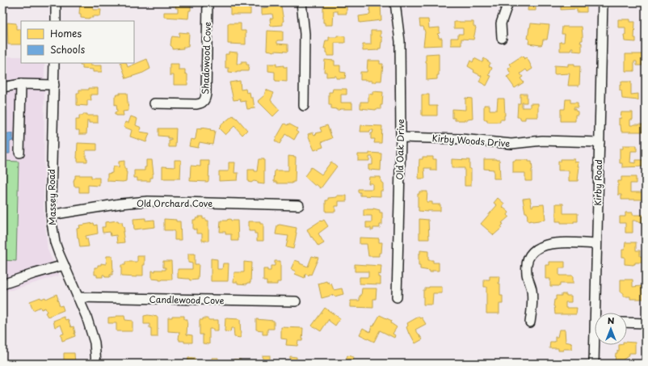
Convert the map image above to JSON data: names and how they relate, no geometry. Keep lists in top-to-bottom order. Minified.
{"streets":{"street":["Shadowood Cove","Kirby Woods Drive","Old Oak Drive","Kirby Road","Massey Road","Old Orchard Cove","Candlewood Cove"]},"crossings":[["Kirby Woods Drive","Old Oak Drive"],["Kirby Woods Drive","Kirby Road"],["Massey Road","Old Orchard Cove"],["Massey Road","Candlewood Cove"]],"legend":["Homes","Schools"],"north":"top"}
